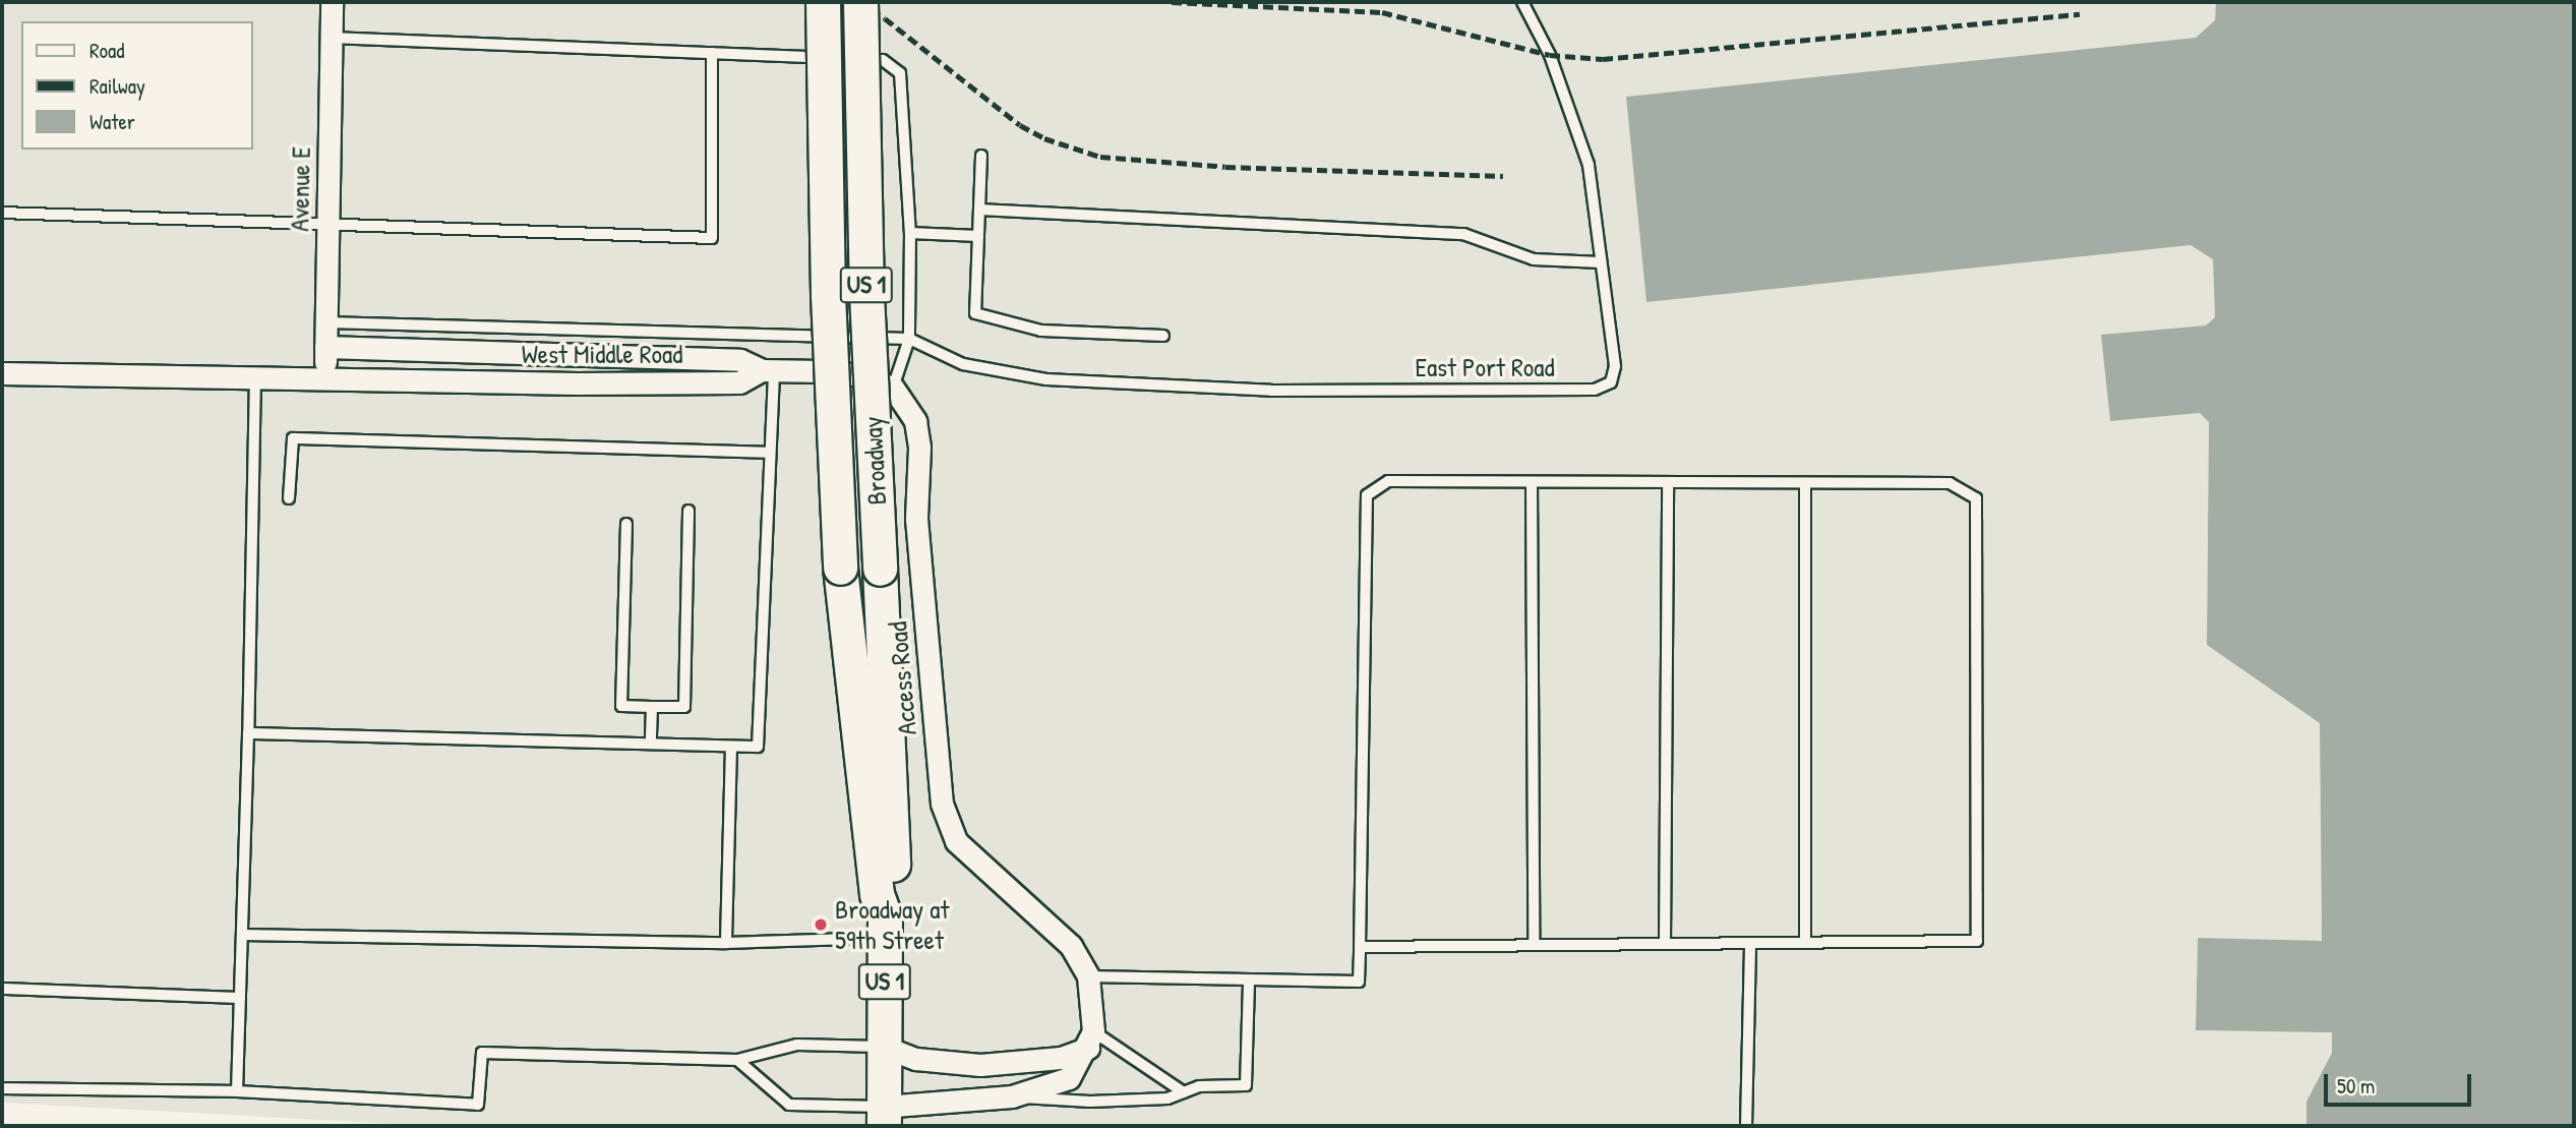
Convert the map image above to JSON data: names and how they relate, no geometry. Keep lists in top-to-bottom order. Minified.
{"streets":{"main road":["US 1","Broadway"],"street":["Avenue E","West Middle Road","Access Road"],"lane":["East Port Road"]},"crossings":[["Avenue E","West Middle Road"]],"places":["Broadway at 59th Street"],"legend":["Road","Railway","Water"],"scale_bar":"50 m"}
